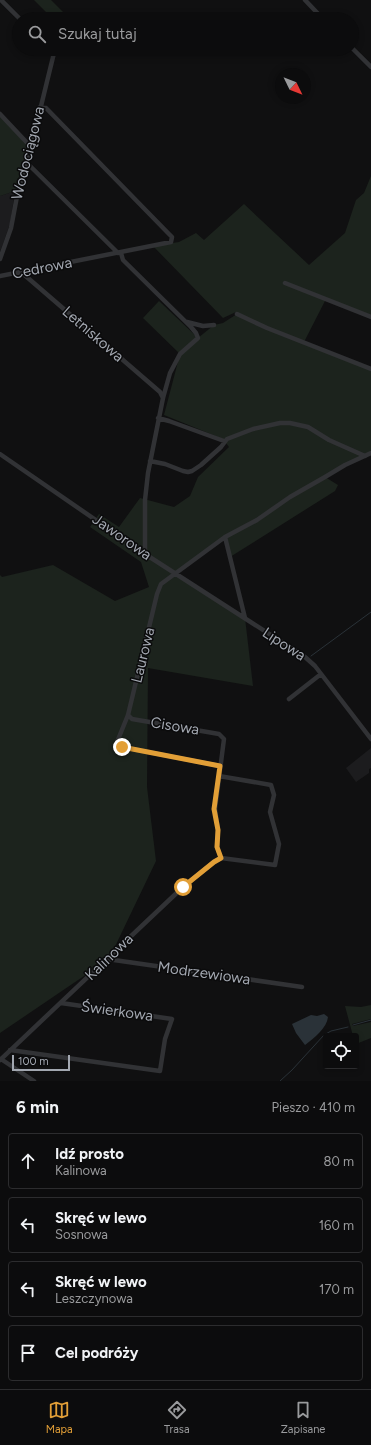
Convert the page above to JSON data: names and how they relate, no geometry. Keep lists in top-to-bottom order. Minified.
{"streets":{"street":["Wodociągowa","Cedrowa","Letniskowa","Jaworowa","Lipowa","Laurowa","Cisowa","Kalinowa","Modrzewiowa","Świerkowa"]},"crossings":[["Wodociągowa","Cedrowa"],["Cedrowa","Letniskowa"],["Jaworowa","Lipowa"],["Jaworowa","Laurowa"],["Laurowa","Cisowa"],["Kalinowa","Modrzewiowa"],["Kalinowa","Świerkowa"]],"scale_bar":"100 m","north":"bottom right","page":{"search":"Szukaj tutaj","scale":"100 m","heading":["6 min","Pieszo · 410 m"],"list":[["Idź prosto","Kalinowa","80 m"],["Skręć w lewo","Sosnowa","160 m"],["Skręć w lewo","Leszczynowa","170 m"],"Cel podróży"],"nav":["Mapa","Trasa","Zapisane"]}}
